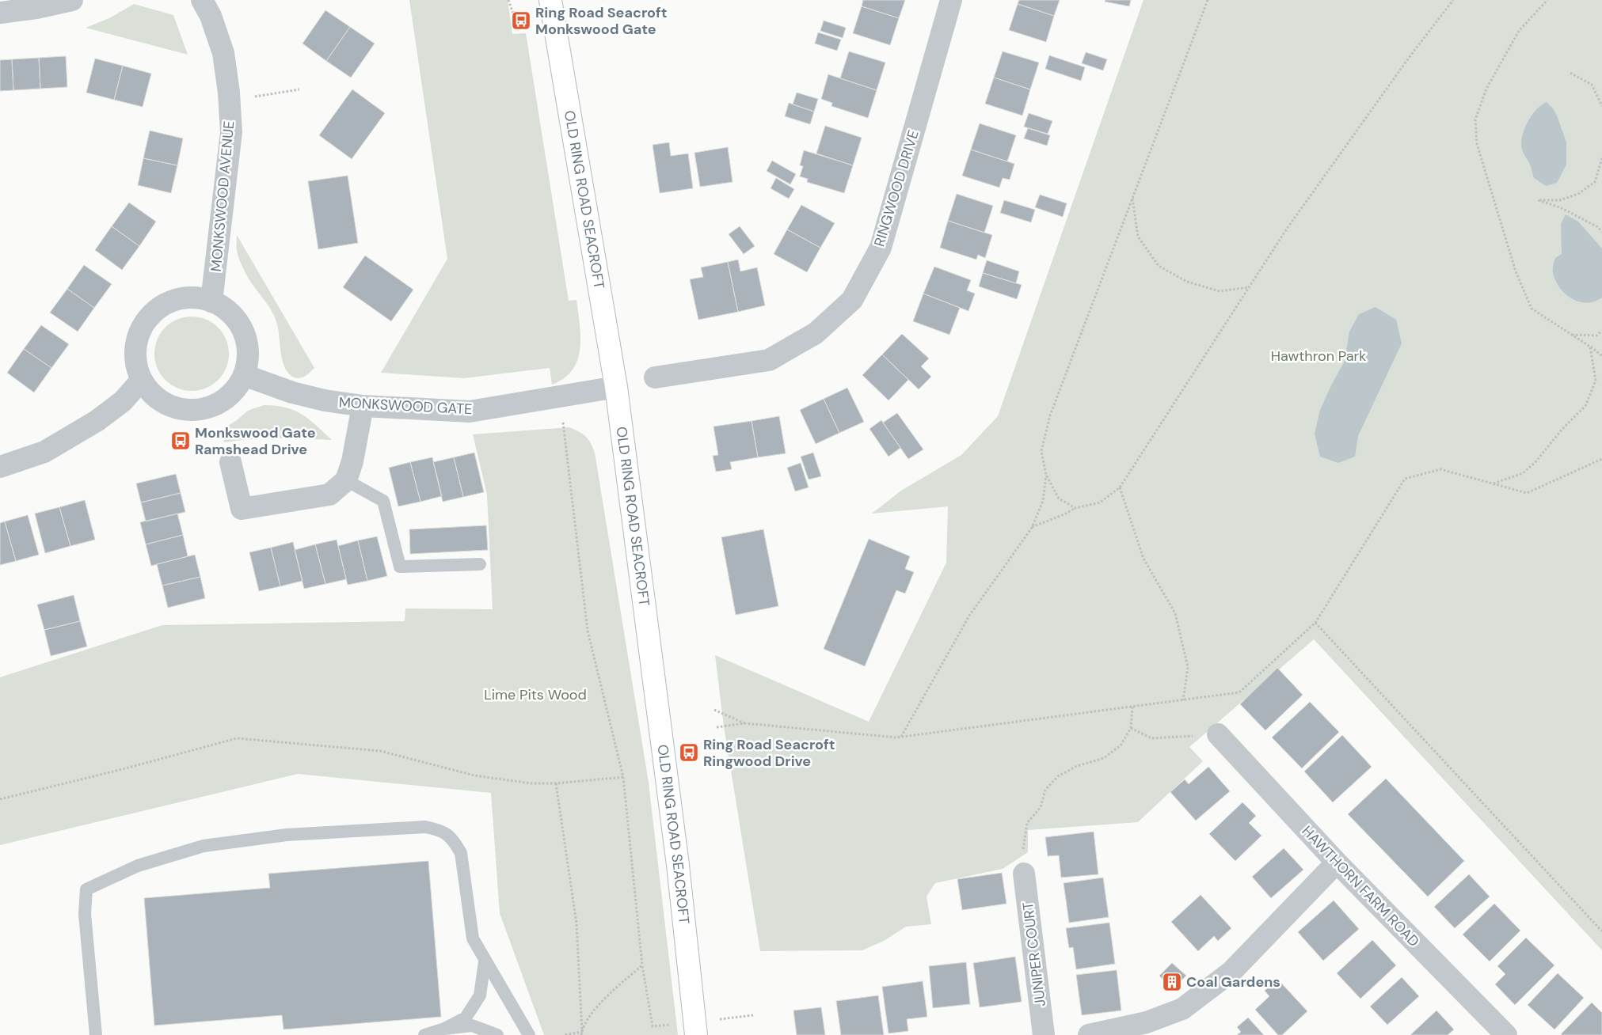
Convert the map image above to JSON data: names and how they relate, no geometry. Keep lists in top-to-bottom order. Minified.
{"streets":{"main road":["OLD RING ROAD SEACROFT"],"street":["RINGWOOD DRIVE","MONKSWOOD AVENUE","MONKSWOOD GATE","HAWTHORN FARM ROAD","JUNIPER COURT"]},"crossings":[["MONKSWOOD AVENUE","MONKSWOOD GATE"],["OLD RING ROAD SEACROFT","MONKSWOOD GATE"]],"parks":["Hawthron Park","Lime Pits Wood"],"places":{"bus stop":["Ring Road Seacroft Monkswood Gate","Monkswood Gate Ramshead Drive","Ring Road Seacroft Ringwood Drive"],"building":["Coal Gardens"]}}
